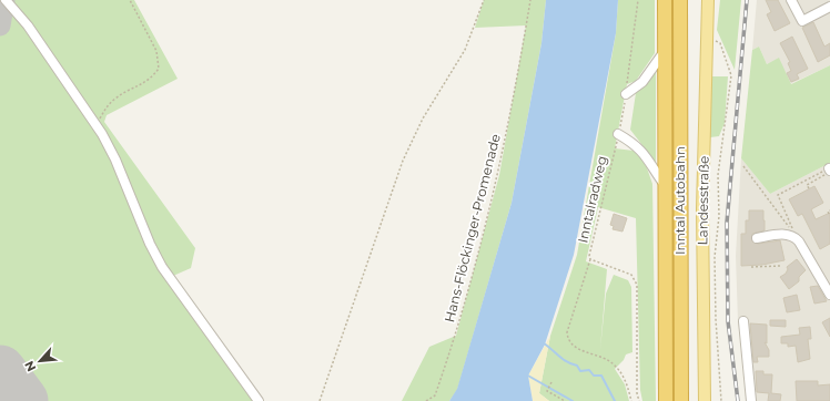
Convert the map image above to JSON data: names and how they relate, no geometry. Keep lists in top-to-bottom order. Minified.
{"streets":{"highway":["Inntal Autobahn"],"main road":["Landesstraße"],"path":["Inntalradweg","Hans-Flöckinger-Promenade"]},"north":"bottom left"}
